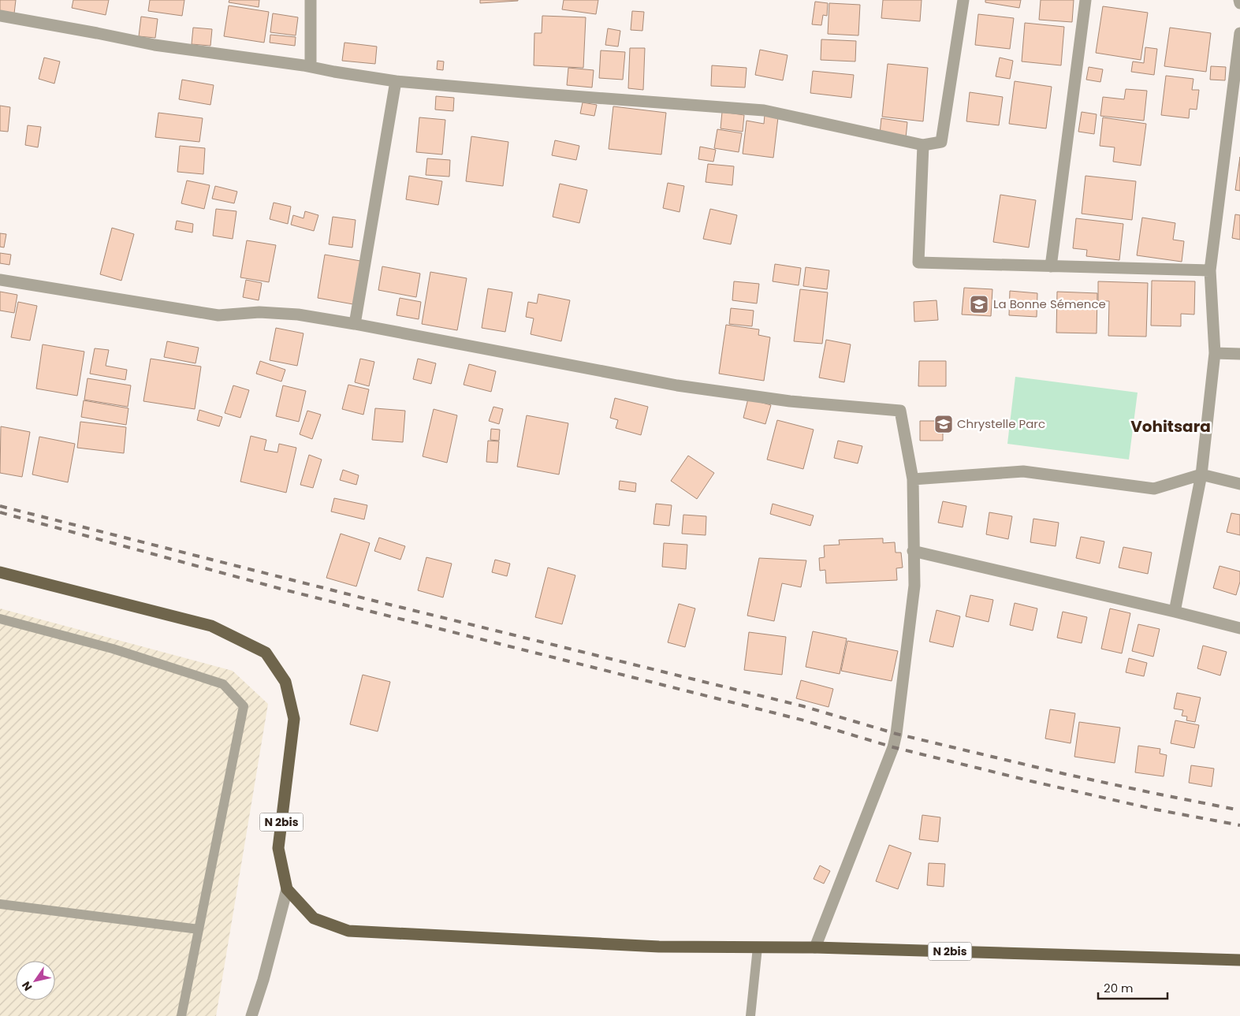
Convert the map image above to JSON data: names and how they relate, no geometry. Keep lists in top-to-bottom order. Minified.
{"streets":{"main road":["N 2bis"]},"districts":["Vohitsara"],"places":{"school or university":["La Bonne Sémence","Chrystelle Parc"]},"scale_bar":"20 m","north":"bottom left"}
